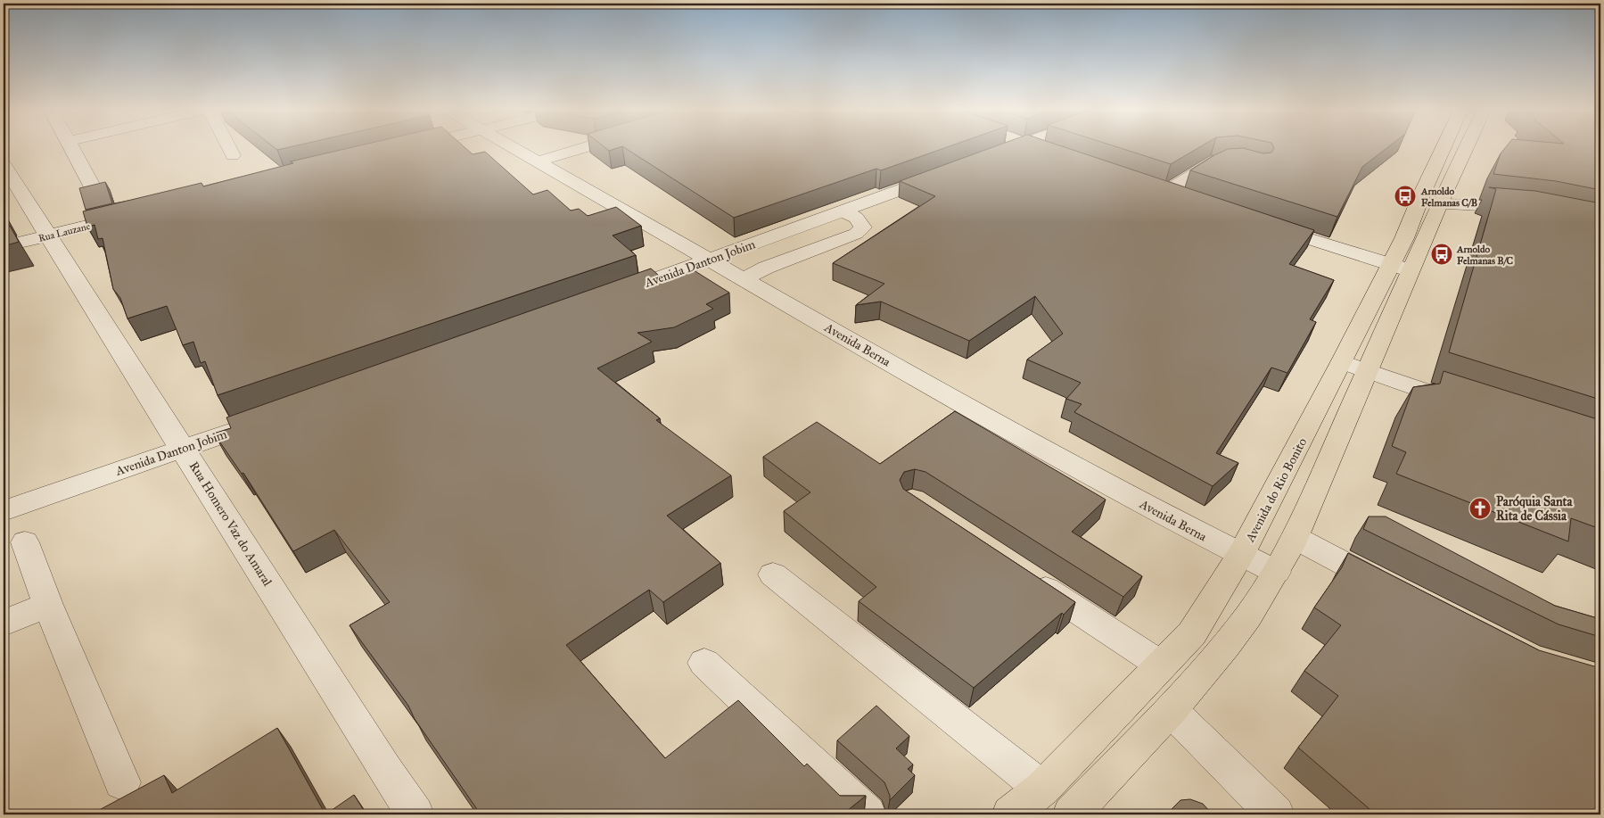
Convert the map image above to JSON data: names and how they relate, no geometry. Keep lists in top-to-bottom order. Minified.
{"streets":{"main road":["Avenida do Rio Bonito"],"street":["Rua Lauzane","Avenida Danton Jobim","Avenida Berna","Rua Homero Vaz do Amaral"]},"crossings":[["Rua Lauzane","Rua Homero Vaz do Amaral"],["Avenida Danton Jobim","Avenida Berna"],["Avenida Danton Jobim","Rua Homero Vaz do Amaral"],["Avenida Berna","Avenida do Rio Bonito"]],"places":{"bus stop":["Arnoldo Felmanas C/B","Arnoldo Felmanas B/C"],"church":["Paróquia Santa Rita de Cássia"]}}
